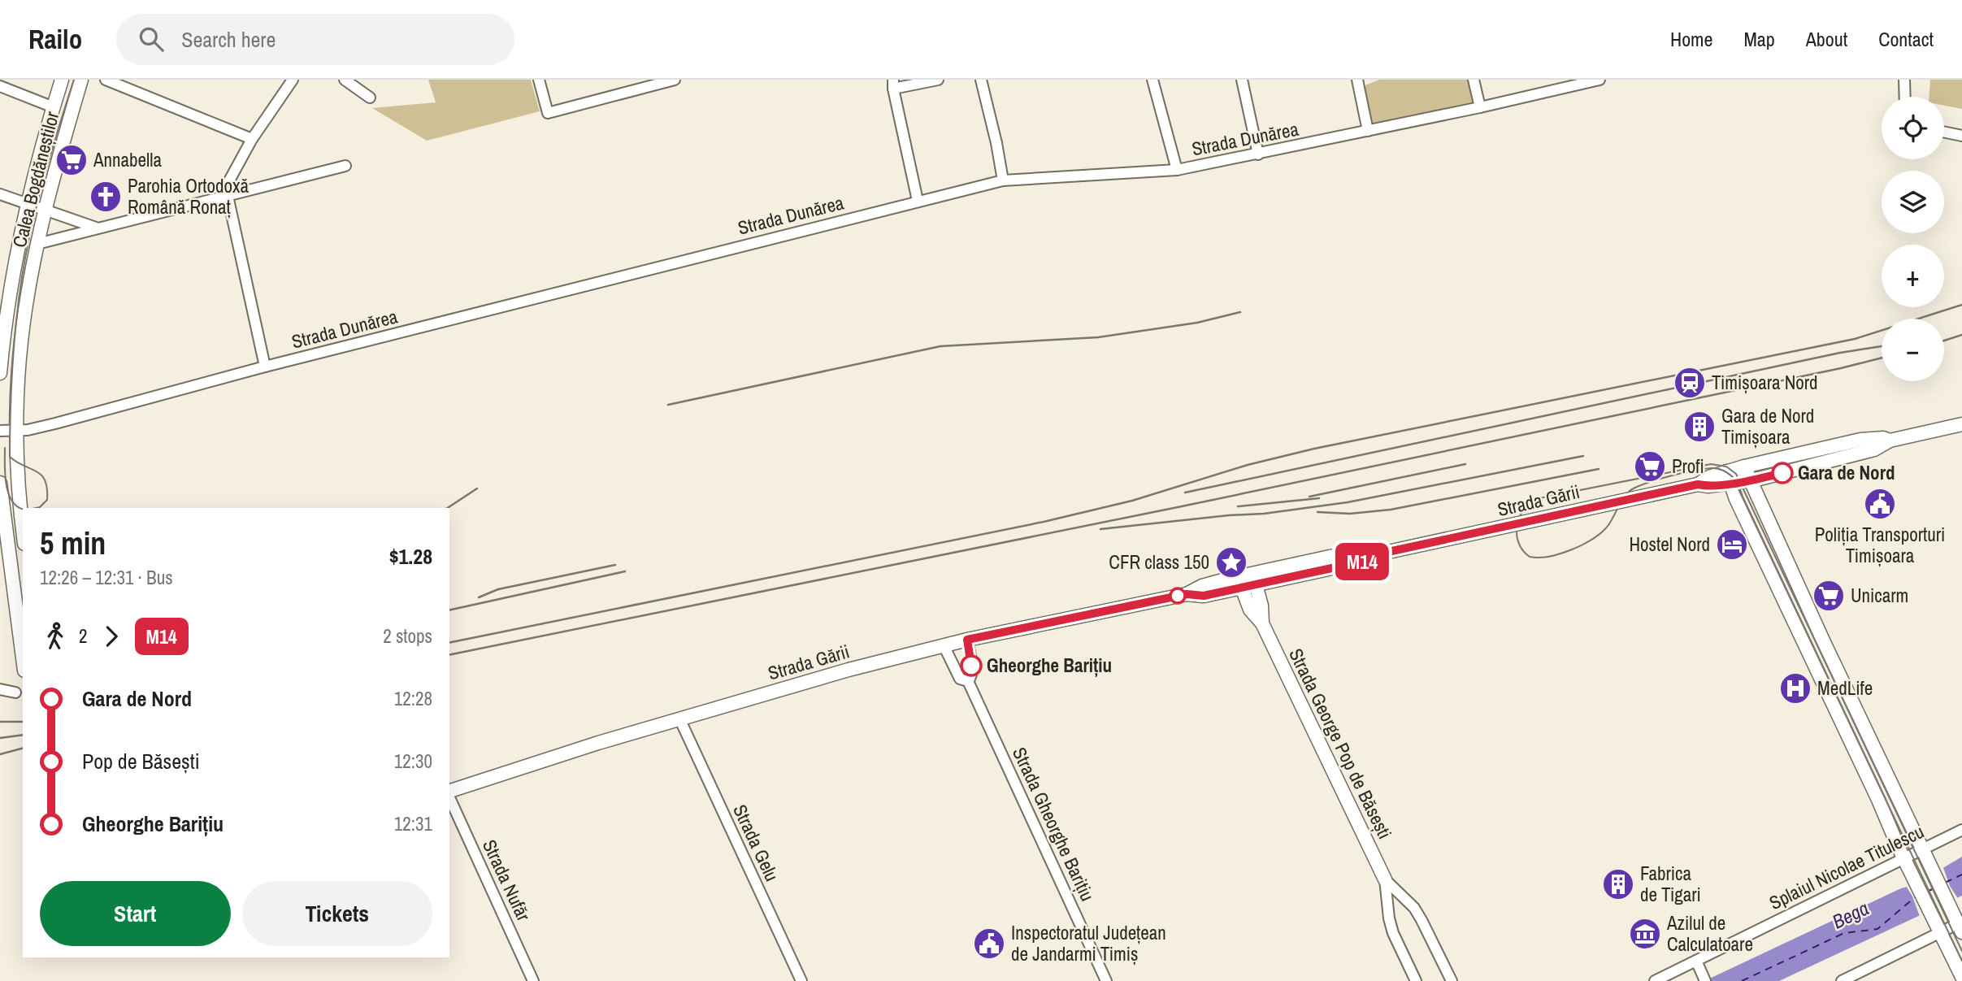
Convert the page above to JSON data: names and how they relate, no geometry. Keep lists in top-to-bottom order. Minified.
{"streets":{"main road":["Calea Bogdăneștilor","Strada Gării","Strada George Pop de Băsești"],"street":["Strada Dunărea","Strada Gheorghe Barițiu","Strada Gelu","Splaiul Nicolae Titulescu","Strada Nufăr"]},"crossings":[["Strada Dunărea","Calea Bogdăneștilor"],["Strada Gării","Strada George Pop de Băsești"],["Strada Gării","Strada Gheorghe Barițiu"],["Strada Gării","Strada Gelu"]],"water":["Bega"],"places":{"supermarket":["Annabella","Profi","Unicarm"],"church":["Parohia Ortodoxă Română Ronaț"],"station":["Timișoara Nord"],"building":["Gara de Nord Timișoara","Fabrica de Tigari"],"other":["Gara de Nord","Gheorghe Barițiu"],"public building":["Poliția Transporturi Timișoara","Inspectoratul Județean de Jandarmi Timiș"],"hotel":["Hostel Nord"],"place":["CFR class 150"],"hospital":["MedLife"],"museum":["Azilul de Calculatoare"]},"lines":["bus line M14"],"page":{"header":"Railo","search":"Search here","nav":["Home","Map","About","Contact"],"on_map":"M14","map_buttons":["+","−"],"heading":["5 min","12:26 – 12:31 · Bus","$1.28"],"legs":["2","M14","2 stops"],"list":[{"name":"Gara de Nord","value":"12:28"},{"name":"Pop de Băsești","value":"12:30"},{"name":"Gheorghe Barițiu","value":"12:31"}],"buttons":["Start","Tickets"]}}
